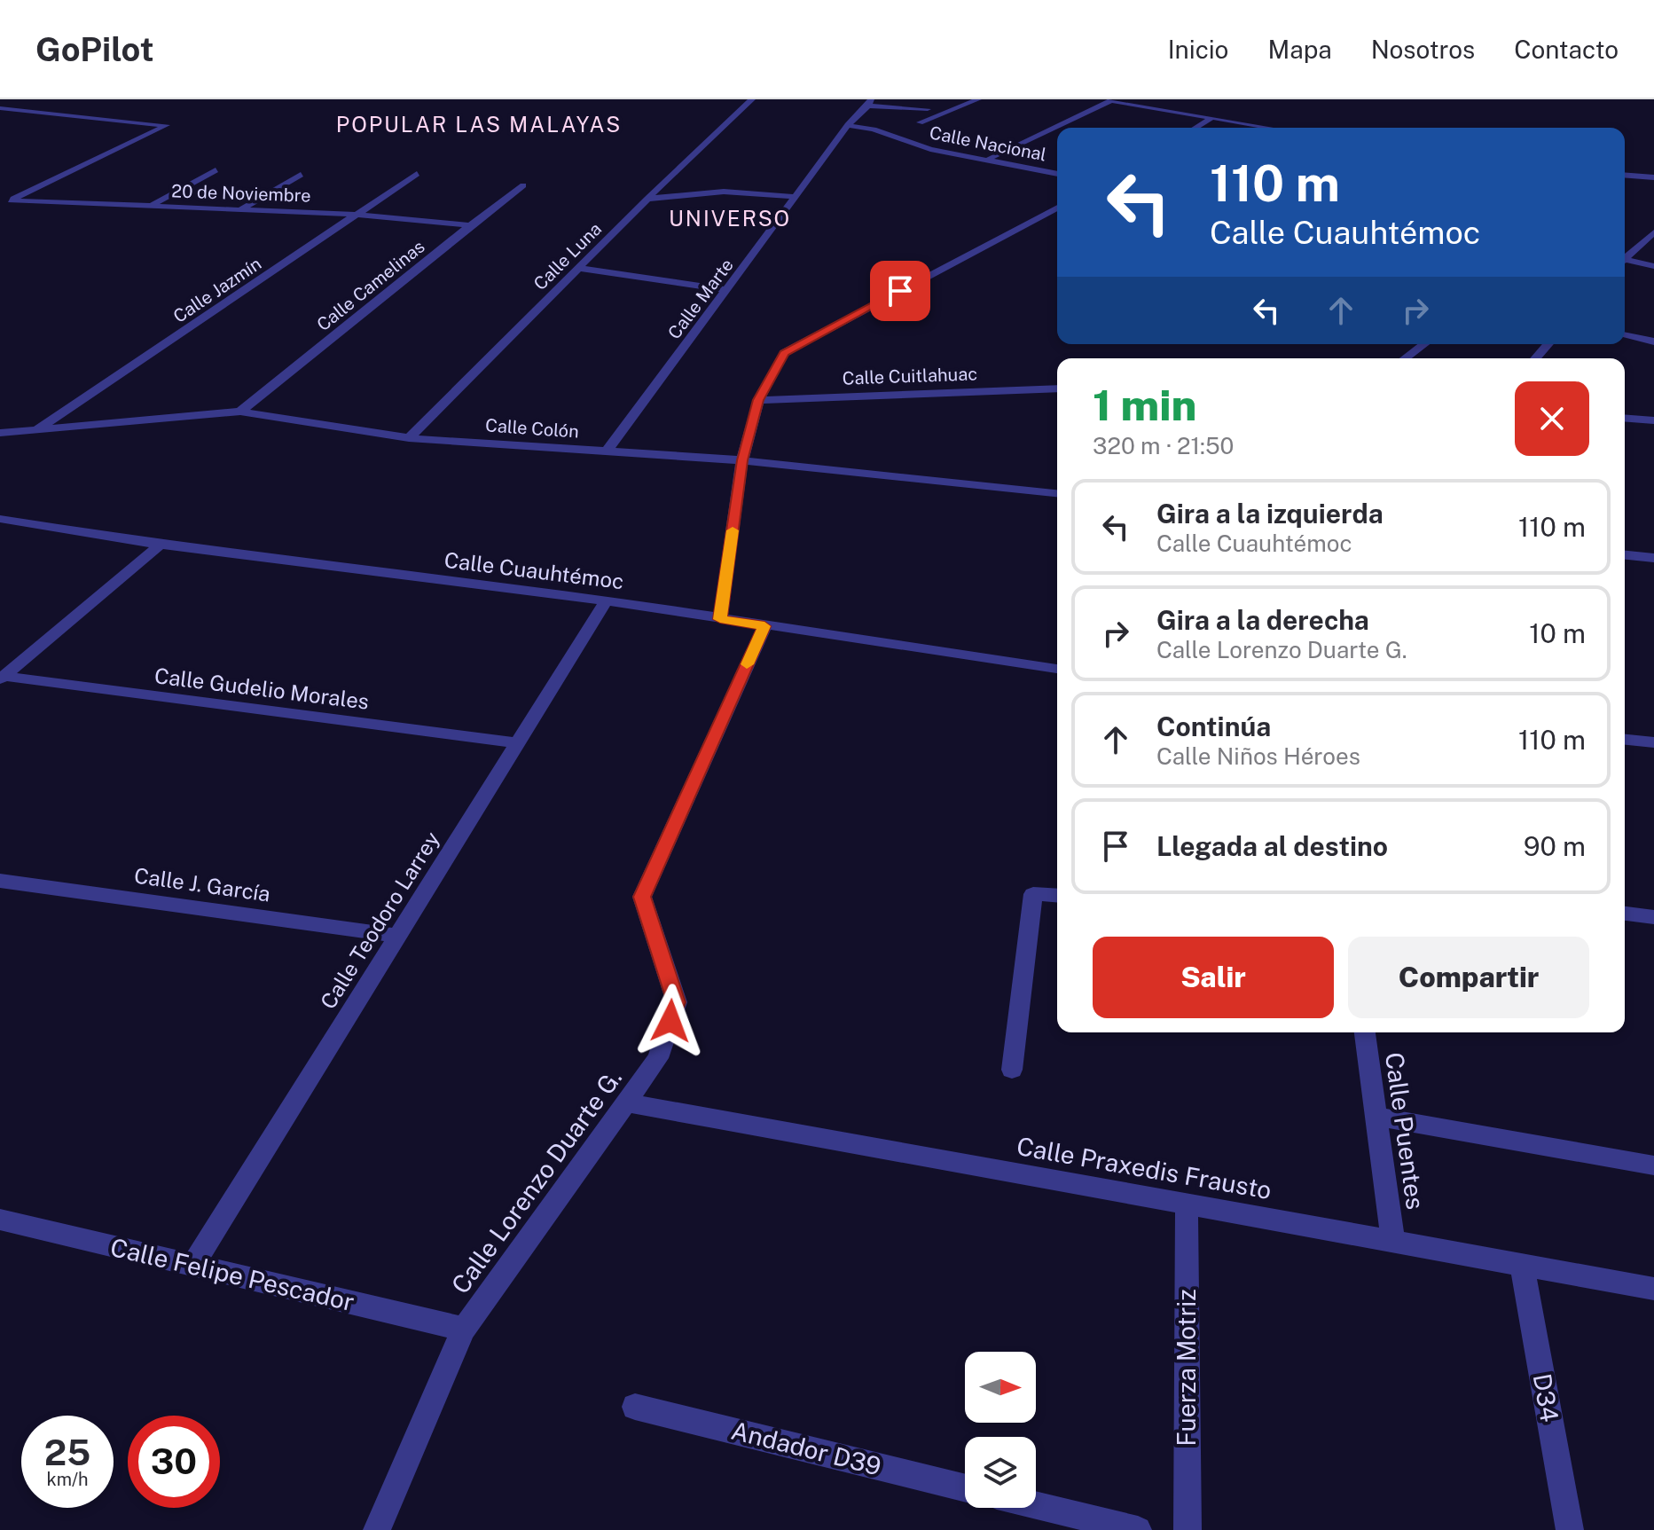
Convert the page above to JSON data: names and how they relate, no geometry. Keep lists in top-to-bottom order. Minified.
{"streets":{"street":["Calle Nacional","20 de Noviembre","Calle Luna","Calle Camelinas","Calle Jazmín","Calle Marte","Calle Cuitlahuac","Calle Colón","Calle Cuauhtémoc","Calle Gudelio Morales","Calle J. García","Calle Teodoro Larrey","Calle Puentes","Calle Praxedis Frausto","Calle Lorenzo Duarte G.","Calle Felipe Pescador","Fuerza Motriz","D34","Andador D39"]},"crossings":[["Calle Nacional","Calle Marte"],["20 de Noviembre","Calle Camelinas"],["20 de Noviembre","Calle Jazmín"],["Calle Luna","Calle Colón"],["Calle Camelinas","Calle Colón"],["Calle Jazmín","Calle Colón"],["Calle Marte","Calle Colón"],["Calle Cuauhtémoc","Calle Teodoro Larrey"],["Calle Cuauhtémoc","Calle Lorenzo Duarte G."],["Calle Gudelio Morales","Calle Teodoro Larrey"],["Calle J. García","Calle Teodoro Larrey"],["Calle Teodoro Larrey","Calle Felipe Pescador"],["Calle Puentes","Calle Praxedis Frausto"],["Calle Praxedis Frausto","Calle Lorenzo Duarte G."],["Calle Praxedis Frausto","Fuerza Motriz"],["Calle Praxedis Frausto","D34"],["Calle Lorenzo Duarte G.","Calle Felipe Pescador"]],"districts":["POPULAR LAS MALAYAS","UNIVERSO"],"north":"right","page":{"header":"GoPilot","nav":["Inicio","Mapa","Nosotros","Contacto"],"turn":["110 m","Calle Cuauhtémoc"],"heading":["1 min","320 m · 21:50"],"list":[{"name":"Gira a la izquierda","note":"Calle Cuauhtémoc","value":"110 m"},{"name":"Gira a la derecha","note":"Calle Lorenzo Duarte G.","value":"10 m"},{"name":"Continúa","note":"Calle Niños Héroes","value":"110 m"},{"name":"Llegada al destino","value":"90 m"}],"buttons":["Salir","Compartir"],"speed":"25 km/h","limit":"30"}}
